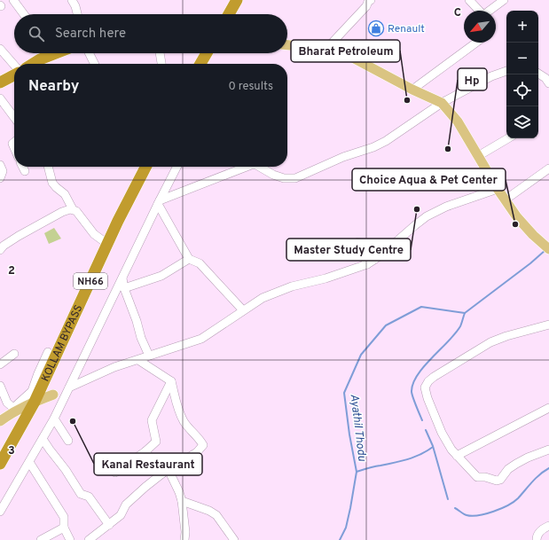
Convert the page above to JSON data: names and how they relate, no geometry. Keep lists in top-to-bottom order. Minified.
{"streets":{"highway":["NH66","KOLLAM BYPASS"]},"water":["Ayathil Thodu"],"places":{"shop":["Renault"],"other":["Bharat Petroleum","Hp","Master Study Centre","Choice Aqua & Pet Center","Kanal Restaurant"]},"north":"bottom left","page":{"map_buttons":["+","−"],"search":"Search here","heading":["Nearby","0 results"]},"grid":{"columns":["C"],"rows":["2","3"]}}
